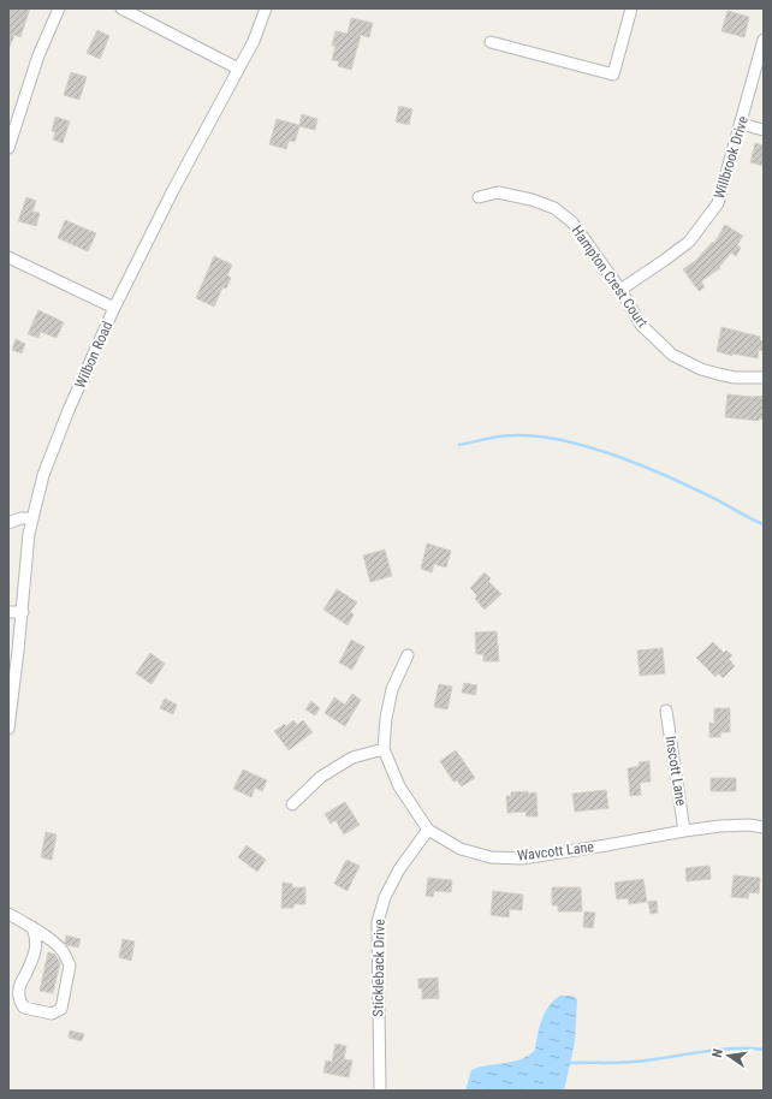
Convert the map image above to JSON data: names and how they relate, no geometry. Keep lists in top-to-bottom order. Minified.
{"streets":{"street":["Willbrook Drive","Hampton Crest Court","Wilbon Road","Inscott Lane","Wavcott Lane","Stickleback Drive"]},"crossings":[["Willbrook Drive","Hampton Crest Court"],["Inscott Lane","Wavcott Lane"],["Wavcott Lane","Stickleback Drive"]],"north":"left"}
